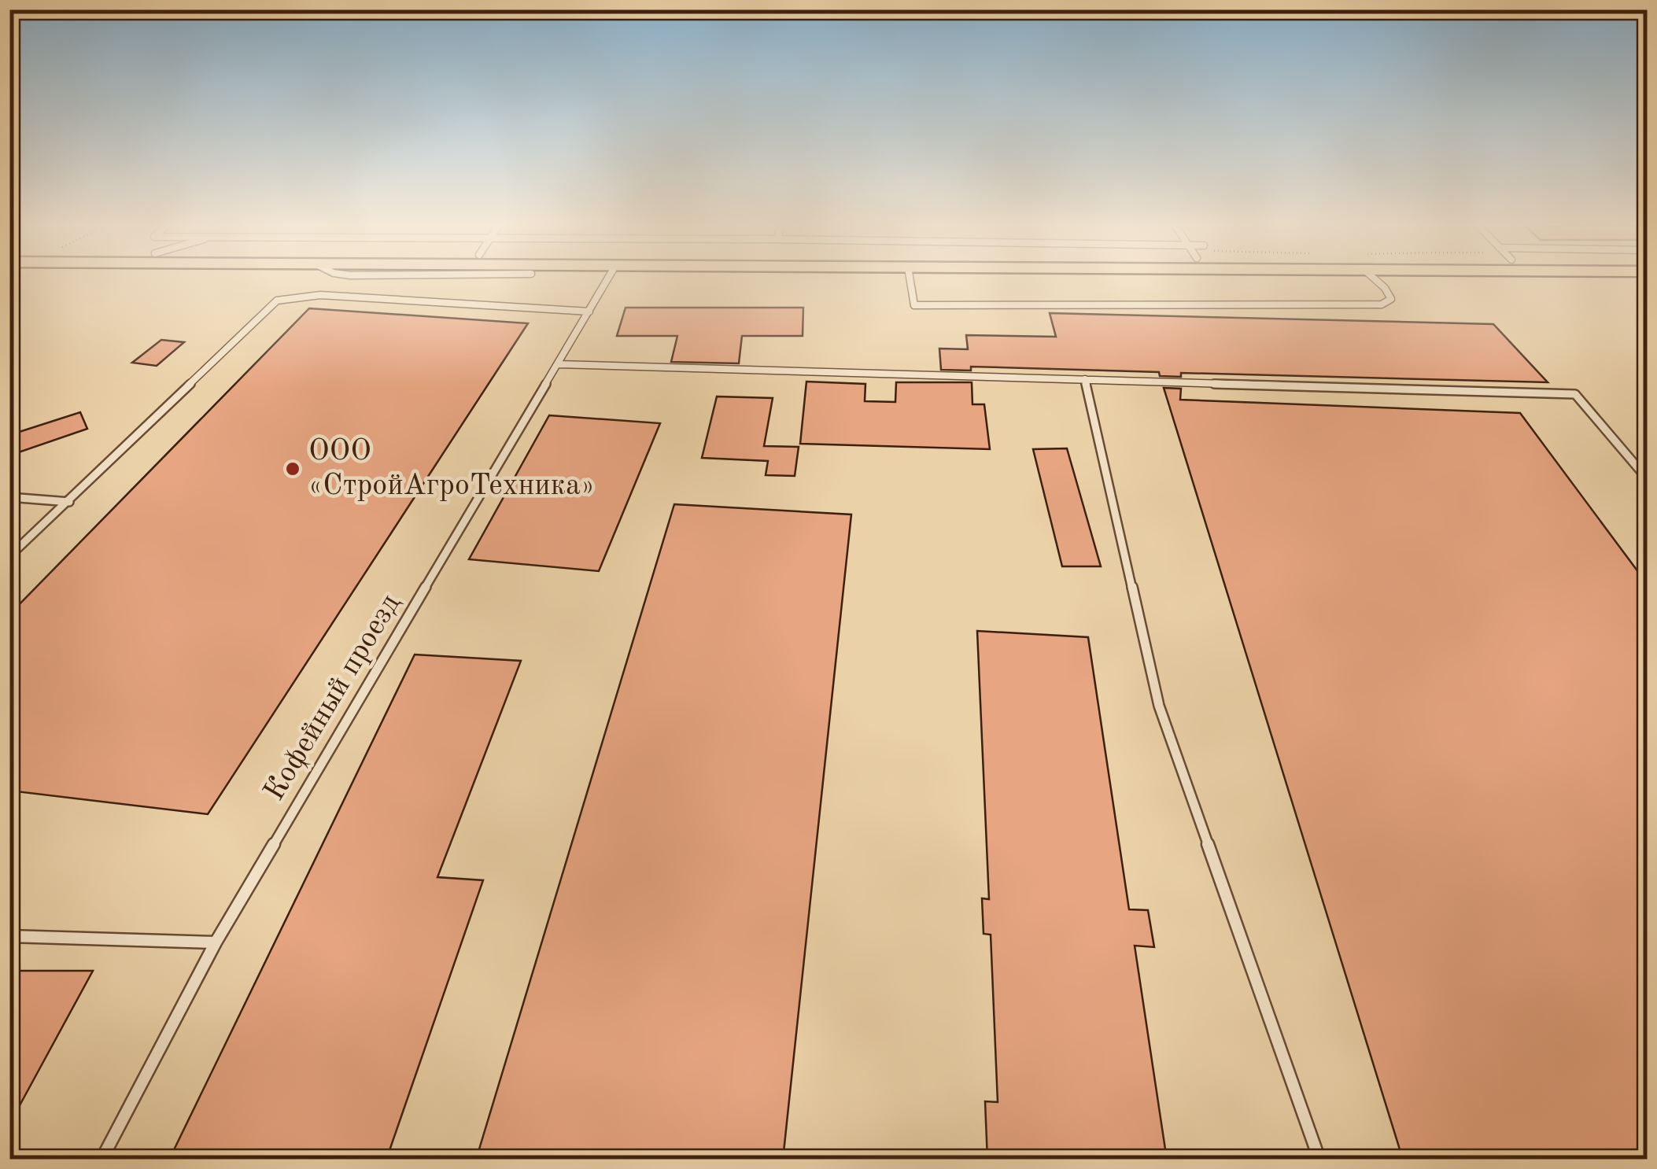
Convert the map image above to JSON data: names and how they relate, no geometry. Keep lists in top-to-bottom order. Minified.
{"streets":{"lane":["Кофейный проезд"]},"places":["ООО «СтройАгроТехника»"]}
